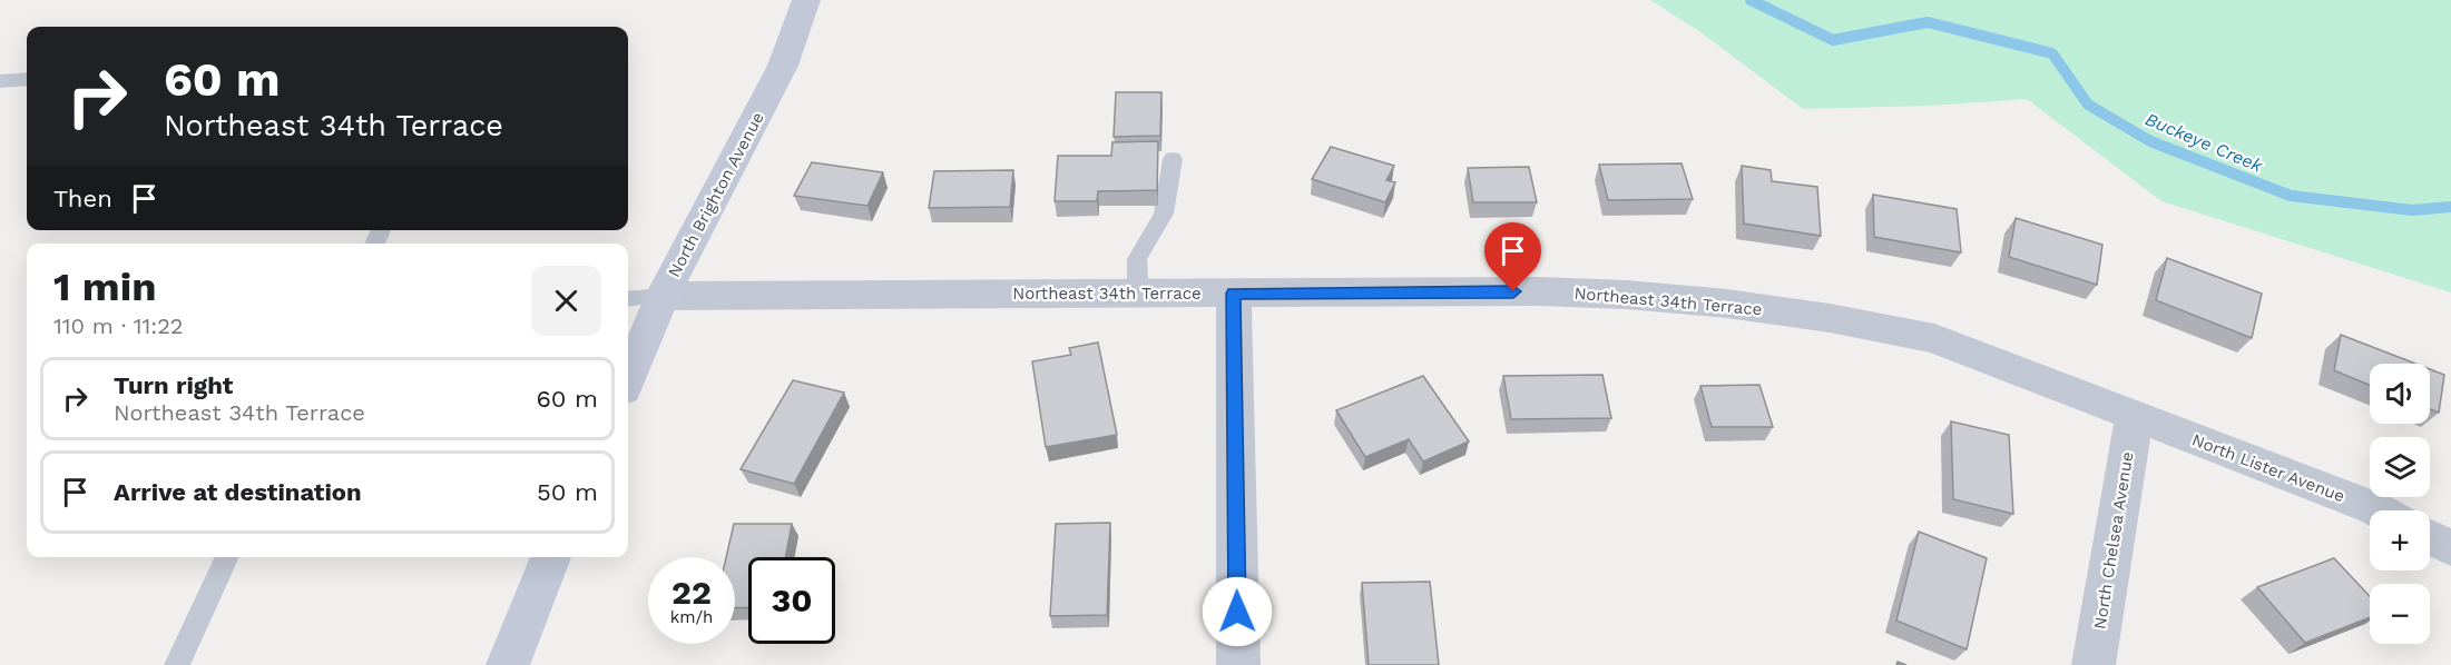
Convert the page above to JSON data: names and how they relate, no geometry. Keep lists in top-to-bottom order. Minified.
{"streets":{"main road":["North Brighton Avenue"],"street":["Northeast 34th Terrace","North Lister Avenue","North Chelsea Avenue"]},"crossings":[["North Brighton Avenue","Northeast 34th Terrace"],["Northeast 34th Terrace","North Lister Avenue"],["Northeast 34th Terrace","North Chelsea Avenue"],["North Lister Avenue","North Chelsea Avenue"]],"water":["Buckeye Creek"],"page":{"turn":["60 m","Northeast 34th Terrace"],"then":"Then","heading":["1 min","110 m · 11:22"],"list":[{"name":"Turn right","note":"Northeast 34th Terrace","value":"60 m"},{"name":"Arrive at destination","value":"50 m"}],"map_buttons":["+","−"],"speed":"22 km/h","limit":"30"}}
